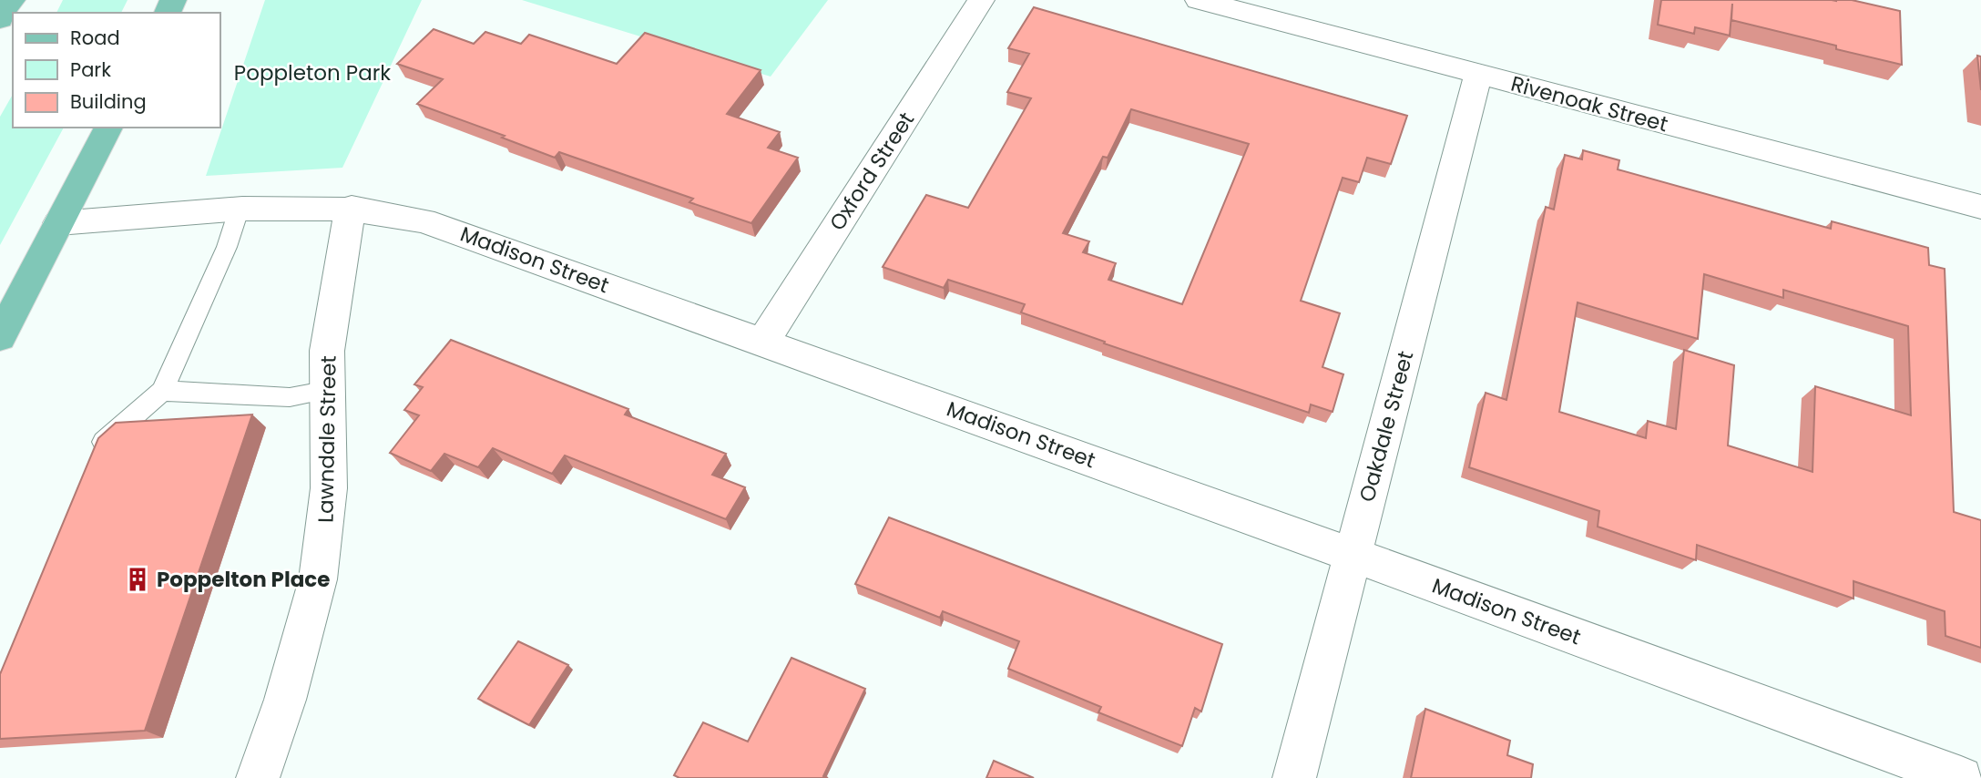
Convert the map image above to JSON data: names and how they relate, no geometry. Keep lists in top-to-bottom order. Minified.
{"streets":{"street":["Rivenoak Street","Oxford Street","Madison Street","Oakdale Street","Lawndale Street"]},"crossings":[["Rivenoak Street","Oakdale Street"],["Oxford Street","Madison Street"],["Madison Street","Oakdale Street"],["Madison Street","Lawndale Street"]],"parks":["Poppleton Park"],"places":{"building":["Poppelton Place"]},"legend":["Road","Park","Building"]}
